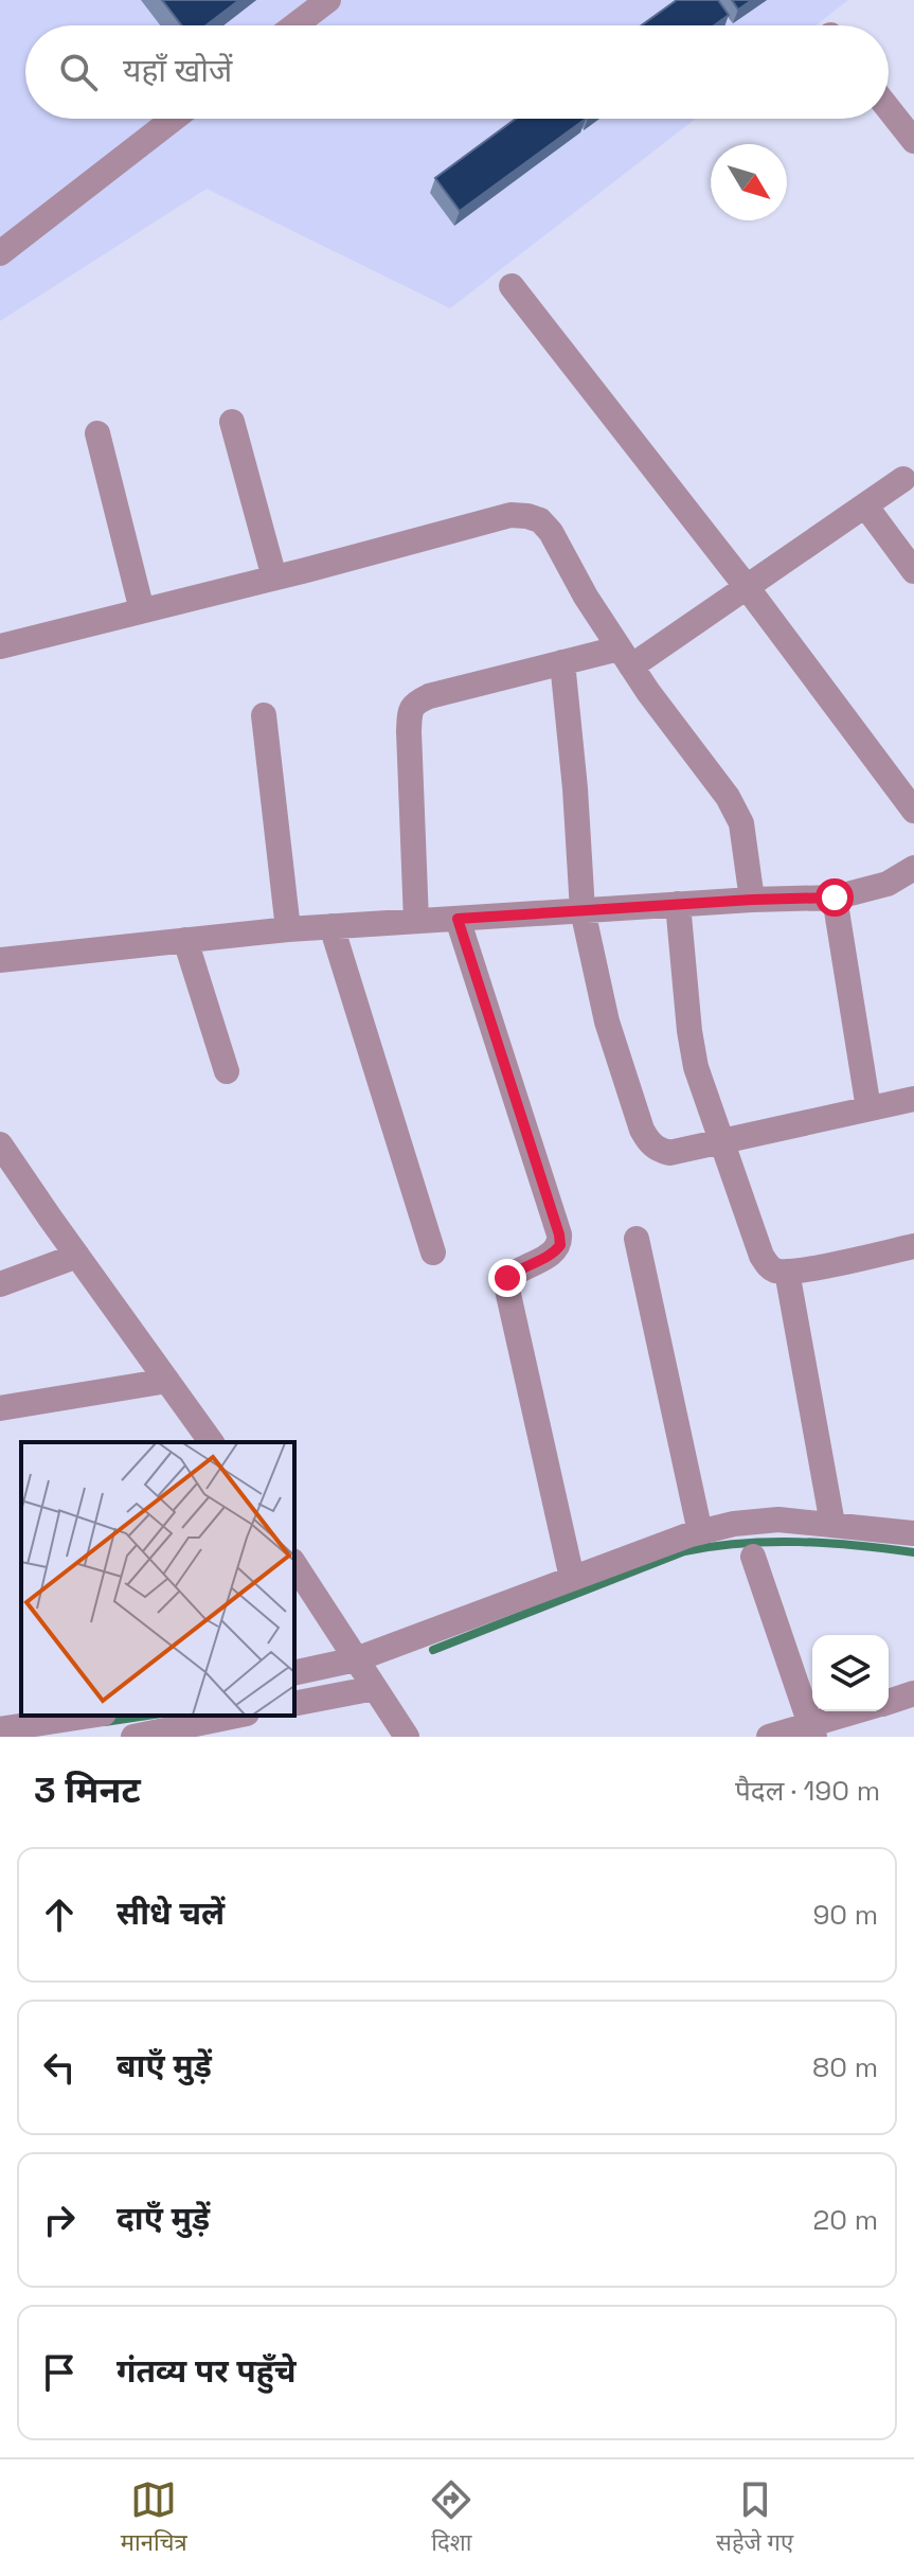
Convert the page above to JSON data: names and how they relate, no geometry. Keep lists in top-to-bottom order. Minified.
{"north":"bottom right","page":{"search":"यहाँ खोजें","heading":["3 मिनट","पैदल · 190 m"],"list":[["सीधे चलें","90 m"],["बाएँ मुड़ें","80 m"],["दाएँ मुड़ें","20 m"],"गंतव्य पर पहुँचे"],"nav":["मानचित्र","दिशा","सहेजे गए"]}}
